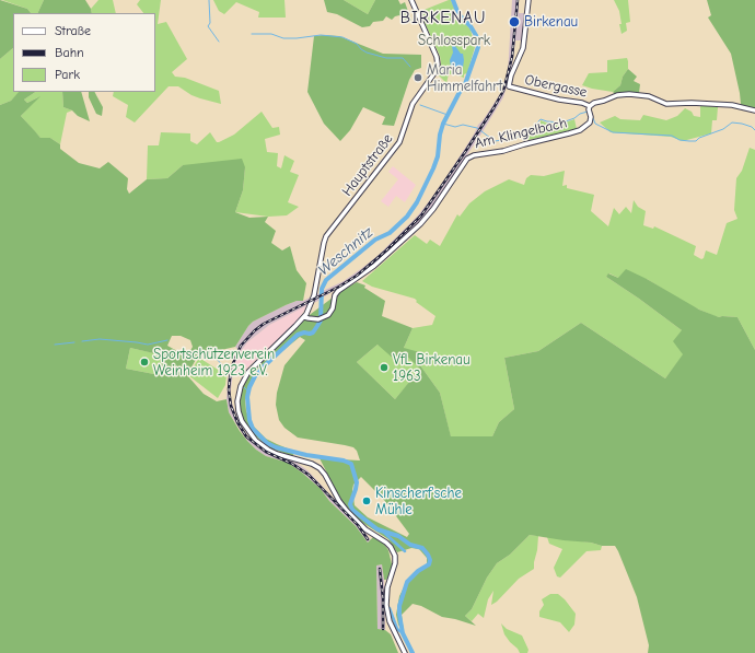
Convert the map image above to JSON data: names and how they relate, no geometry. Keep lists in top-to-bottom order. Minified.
{"streets":{"main road":["Obergasse","Am Klingelbach","Hauptstraße"]},"crossings":[["Obergasse","Am Klingelbach"],["Am Klingelbach","Hauptstraße"]],"districts":["BIRKENAU"],"water":["Weschnitz"],"parks":["Schlosspark"],"places":["Birkenau","Maria Himmelfahrt","Sportschützenverein Weinheim 1923 e.V.","VfL Birkenau 1963","Kinscherf'sche Mühle"],"legend":["Straße","Bahn","Park"]}
